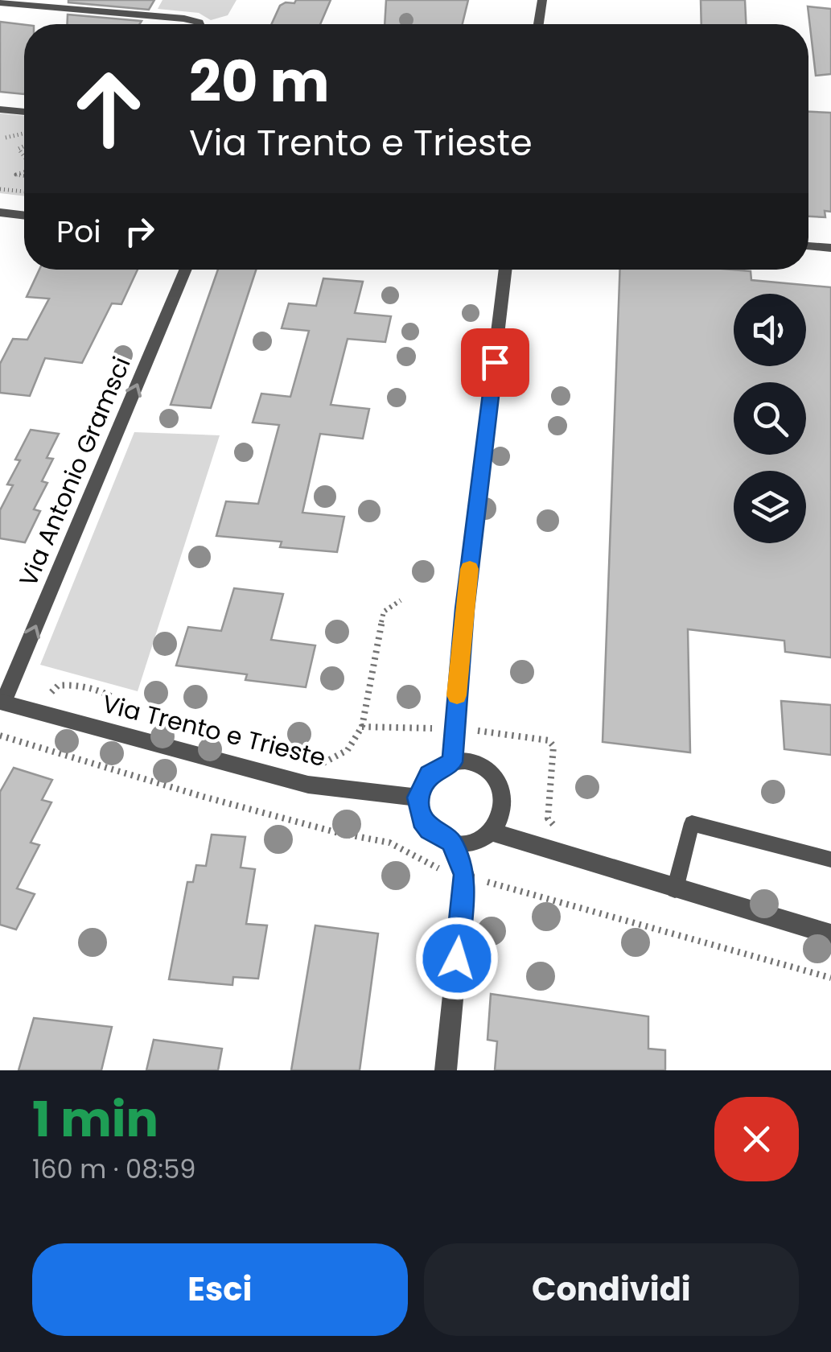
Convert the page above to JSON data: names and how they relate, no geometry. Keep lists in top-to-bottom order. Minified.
{"streets":{"street":["Via Antonio Gramsci","Via Trento e Trieste"]},"crossings":[["Via Antonio Gramsci","Via Trento e Trieste"]],"one_way":["Via Antonio Gramsci"],"page":{"turn":["20 m","Via Trento e Trieste"],"then":"Poi","heading":["1 min","160 m · 08:59"],"buttons":["Esci","Condividi"]}}
